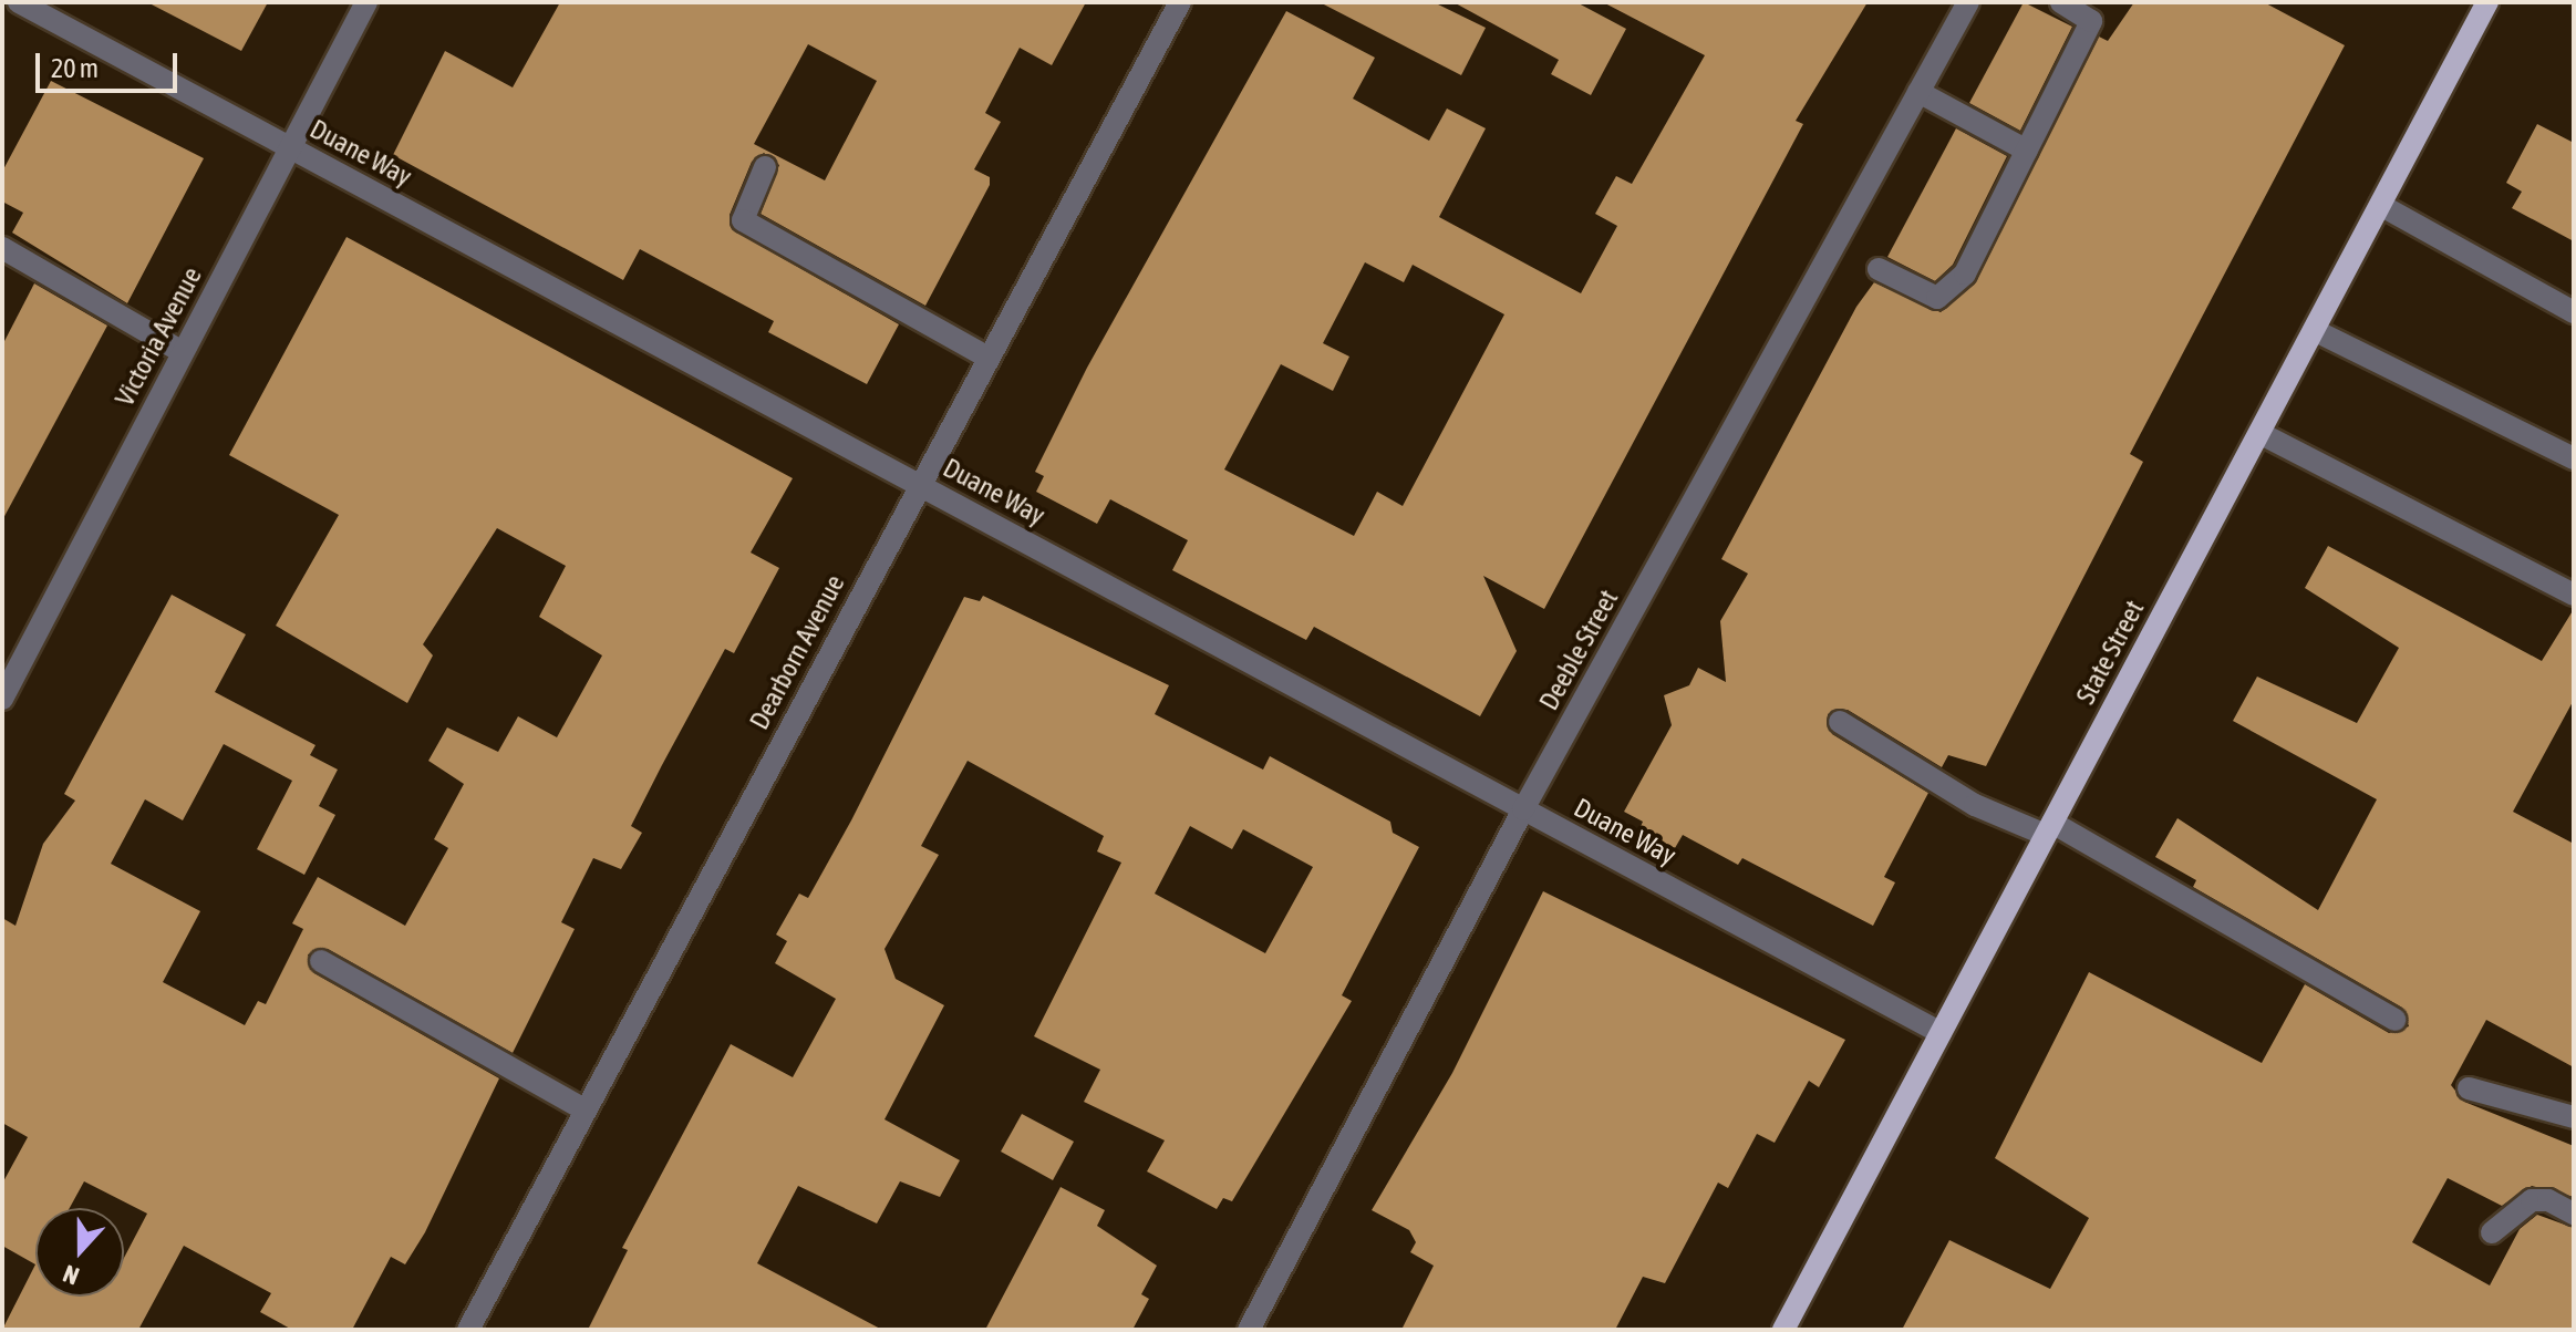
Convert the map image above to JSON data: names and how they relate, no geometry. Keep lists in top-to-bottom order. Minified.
{"streets":{"main road":["State Street"],"street":["Duane Way","Victoria Avenue","Deeble Street","Dearborn Avenue"]},"crossings":[["Duane Way","Victoria Avenue"],["Duane Way","Deeble Street"],["Duane Way","Dearborn Avenue"],["Duane Way","State Street"]],"scale_bar":"20 m","north":"bottom"}
